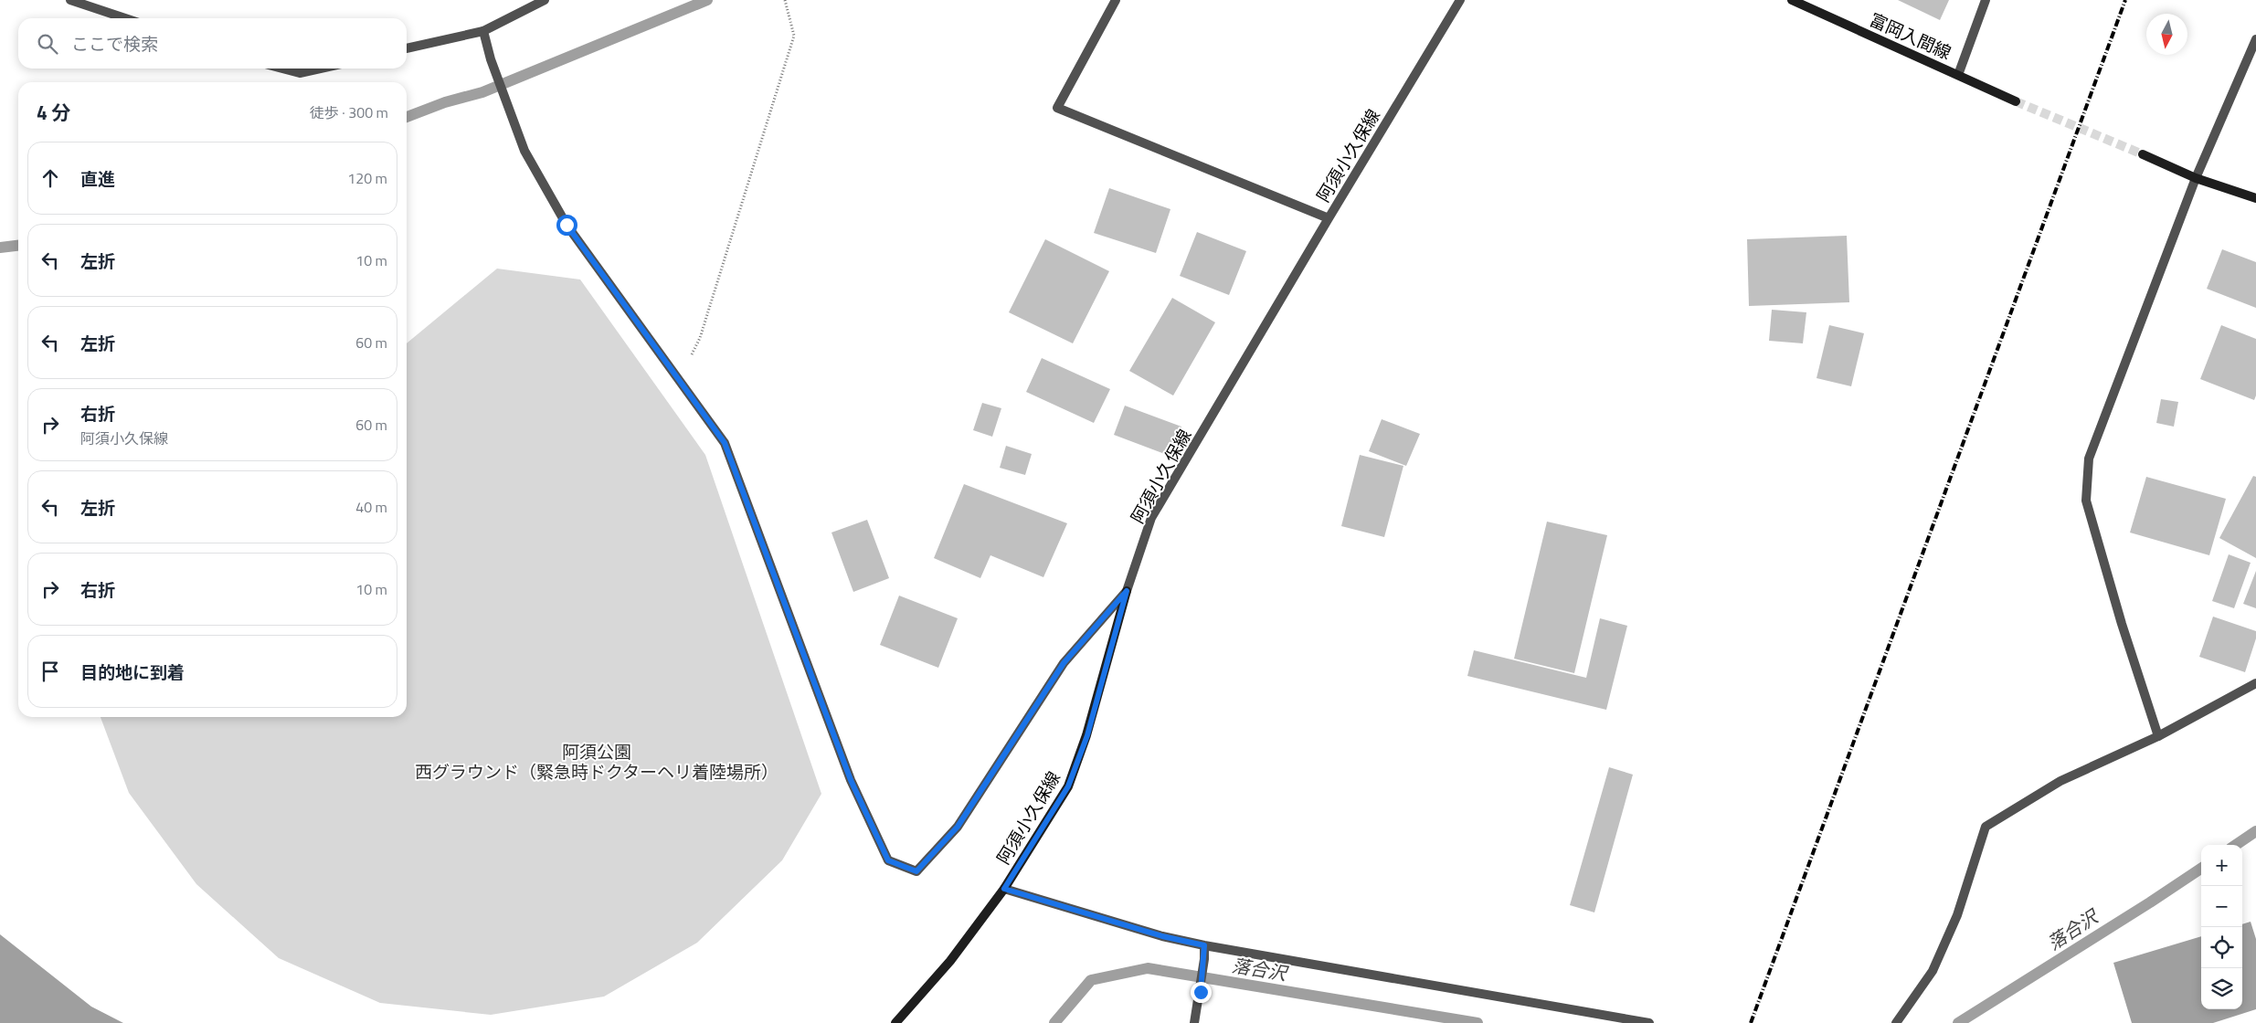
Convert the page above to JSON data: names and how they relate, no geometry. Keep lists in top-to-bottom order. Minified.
{"streets":{"street":["富岡入間線","阿須小久保線"]},"water":["落合沢"],"parks":["阿須公園 西グラウンド（緊急時ドクターヘリ着陸場所）"],"north":"bottom","page":{"search":"ここで検索","heading":["4 分","徒歩 · 300 m"],"list":[["直進","120 m"],["左折","10 m"],["左折","60 m"],["右折","阿須小久保線","60 m"],["左折","40 m"],["右折","10 m"],"目的地に到着"],"map_buttons":["+","−"]}}
